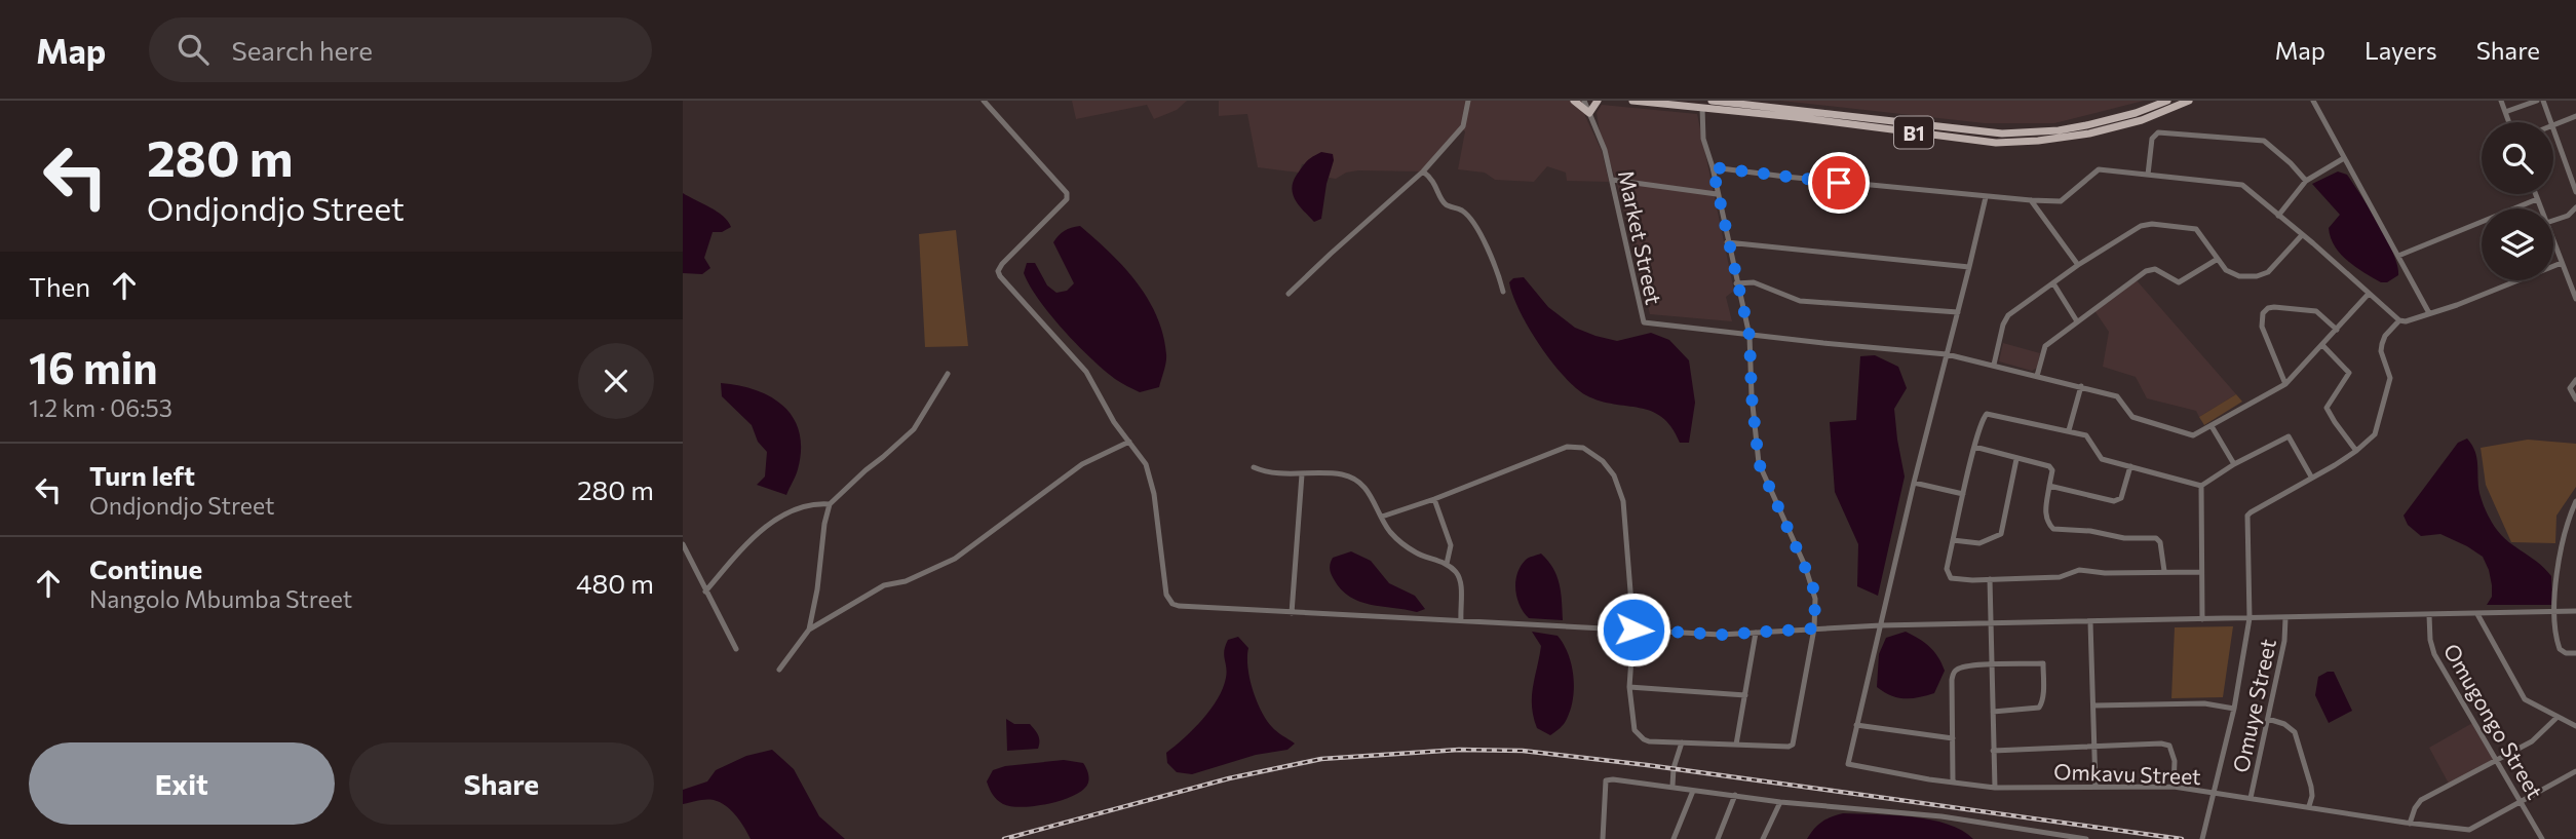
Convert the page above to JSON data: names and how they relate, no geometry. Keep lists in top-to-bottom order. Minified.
{"streets":{"main road":["B1"],"street":["Market Street","Omuye Street","Omugongo Street","Omkavu Street"]},"crossings":[["Omuye Street","Omkavu Street"],["Omugongo Street","Omkavu Street"]],"page":{"header":"Map","search":"Search here","nav":["Map","Layers","Share"],"turn":["280 m","Ondjondjo Street"],"then":"Then","heading":["16 min","1.2 km · 06:53"],"list":[{"name":"Turn left","note":"Ondjondjo Street","value":"280 m"},{"name":"Continue","note":"Nangolo Mbumba Street","value":"480 m"}],"buttons":["Exit","Share"]}}
